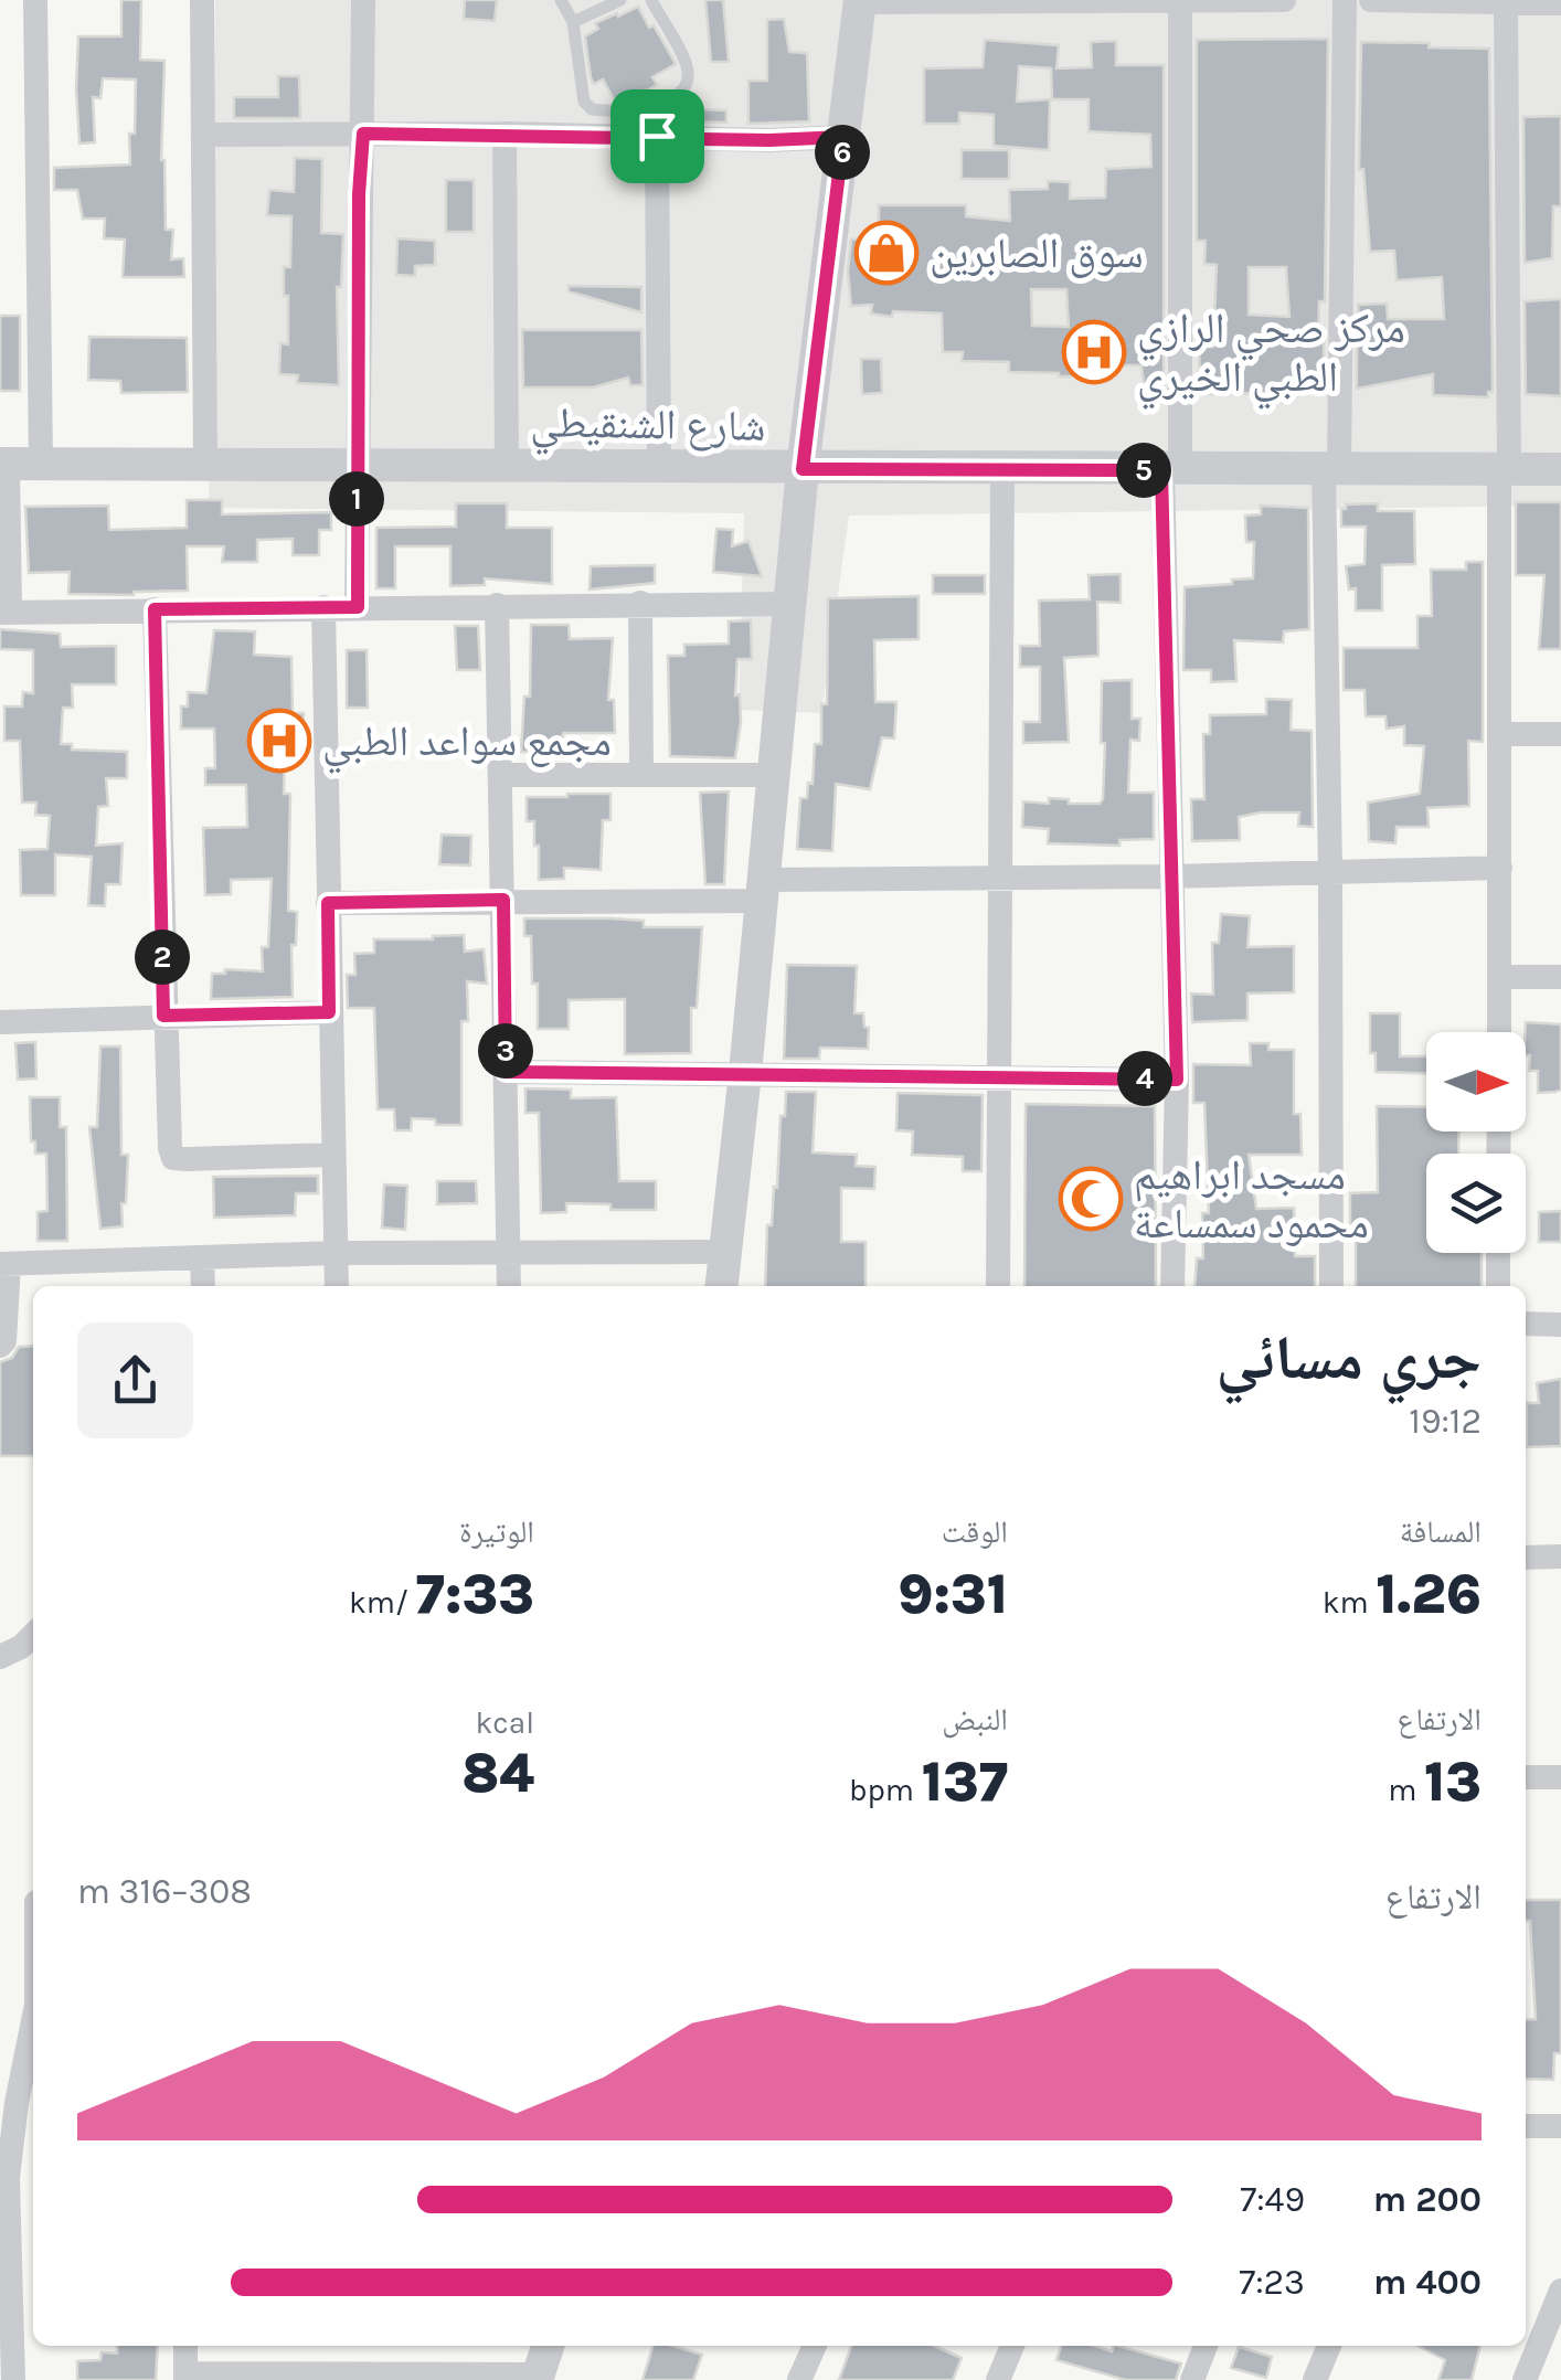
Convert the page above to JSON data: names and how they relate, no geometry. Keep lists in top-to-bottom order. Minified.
{"streets":{"street":["شارع الشنقيطي"]},"places":{"shop":["سوق الصابرين"],"hospital":["مركز صحي الرازي الطبي الخيري","مجمع سواعد الطبي"],"mosque":["مسجد ابراهيم محمود سمساعة"]},"north":"right","page":{"pins":["6","5","1","2","3","4"],"heading":["جري مسائي","19:12"],"stats":[["المسافة","1.26 km"],["الوقت","9:31"],["الوتيرة","7:33 /km"],["الارتفاع","13 m"],["النبض","137 bpm"],["kcal","84"]],"chart":["الارتفاع","308–316 m"],"list":[{"name":"200 m","note":"7:49"},{"name":"400 m","note":"7:23"}]}}
